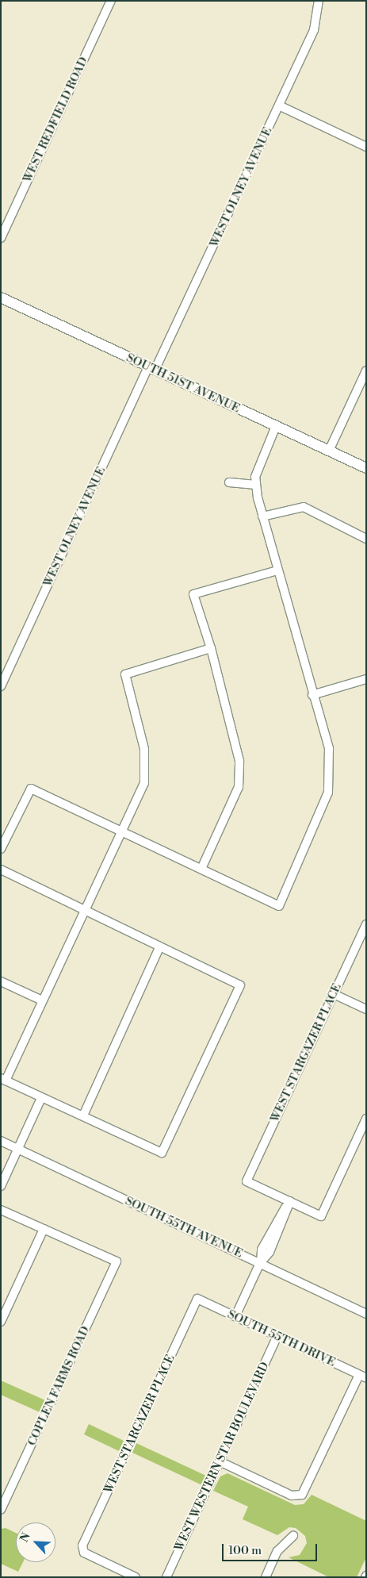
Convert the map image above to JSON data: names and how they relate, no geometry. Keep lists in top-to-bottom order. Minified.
{"streets":{"main road":["SOUTH 51ST AVENUE"],"street":["WEST REDFIELD ROAD","WEST OLNEY AVENUE","WEST STARGAZER PLACE","SOUTH 55TH AVENUE","SOUTH 55TH DRIVE","COPLEN FARMS ROAD","WEST WESTERN STAR BOULEVARD"]},"crossings":[["WEST OLNEY AVENUE","SOUTH 51ST AVENUE"],["WEST STARGAZER PLACE","SOUTH 55TH DRIVE"],["SOUTH 55TH DRIVE","WEST WESTERN STAR BOULEVARD"]],"scale_bar":"100 m","north":"top left"}
